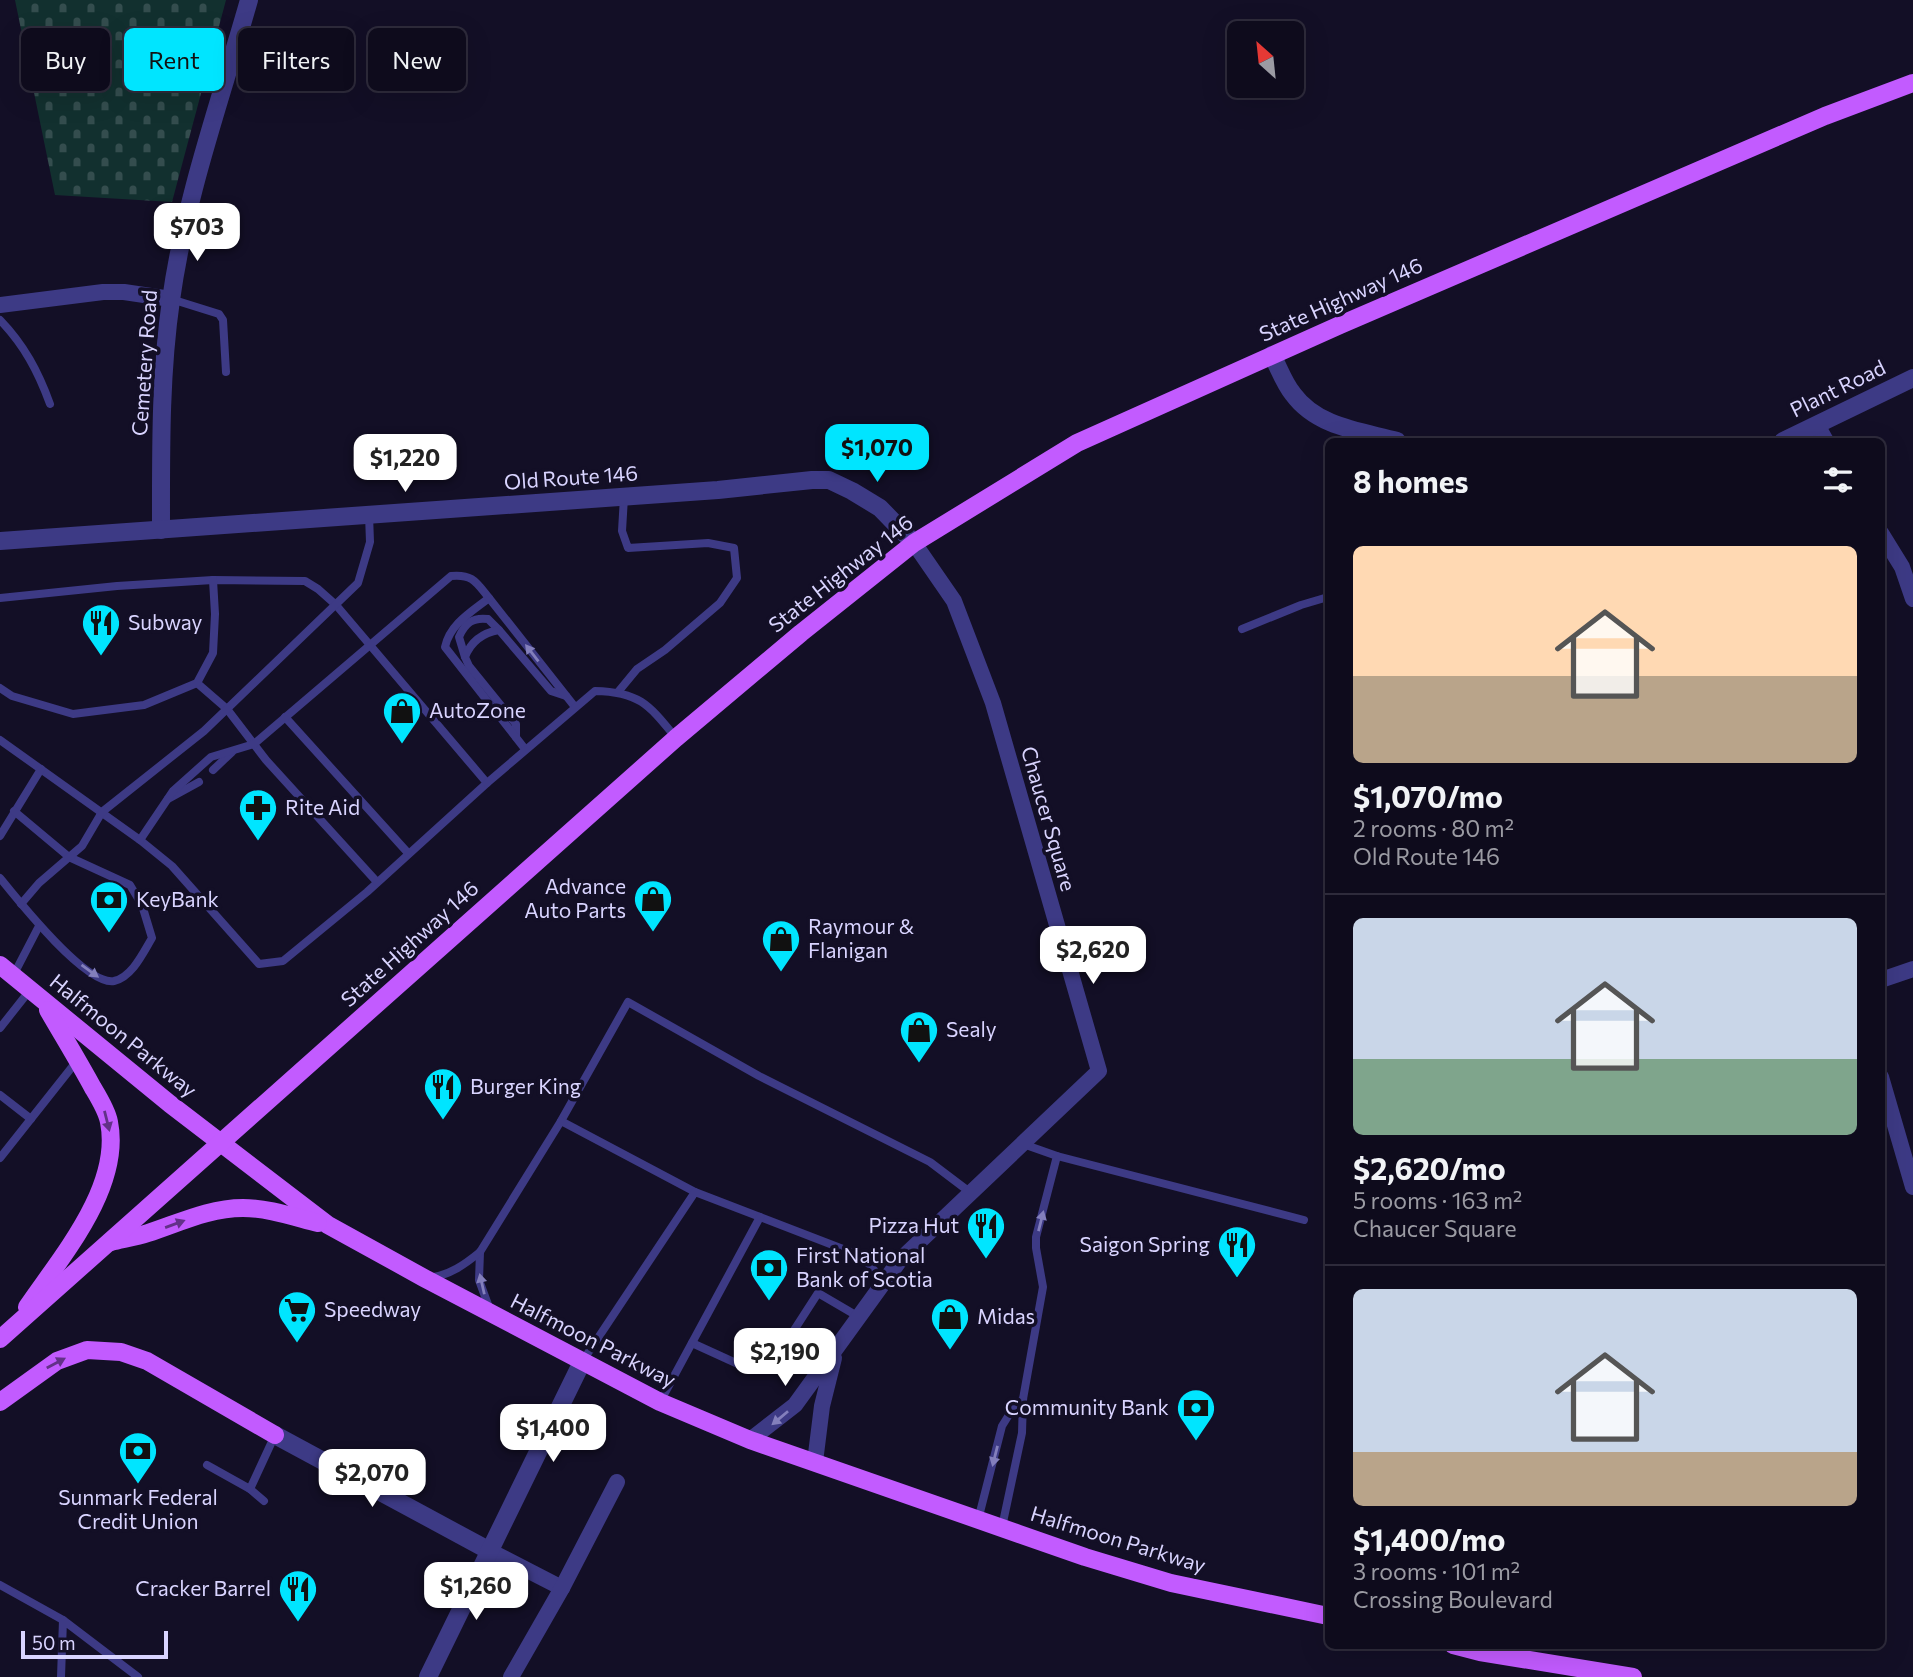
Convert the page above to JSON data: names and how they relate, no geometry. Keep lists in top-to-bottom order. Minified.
{"streets":{"main road":["State Highway 146","Halfmoon Parkway"],"street":["Cemetery Road","Plant Road","Old Route 146","Chaucer Square"]},"crossings":[["State Highway 146","Old Route 146"],["State Highway 146","Chaucer Square"],["State Highway 146","Halfmoon Parkway"],["Cemetery Road","Old Route 146"],["Old Route 146","Chaucer Square"],["Chaucer Square","Halfmoon Parkway"]],"places":{"restaurant":["Subway","Burger King","Pizza Hut","Saigon Spring","Cracker Barrel"],"shop":["AutoZone","Advance Auto Parts","Raymour & Flanigan","Sealy","Midas"],"pharmacy":["Rite Aid"],"bank":["KeyBank","First National Bank of Scotia","Community Bank","Sunmark Federal Credit Union"],"supermarket":["Speedway"]},"scale_bar":"50 m","north":"top left","page":{"chip":["Buy","Rent","Filters","New"],"price":["$703","$1,070","$1,220","$2,620","$2,190","$1,400","$2,070","$1,260"],"heading":"8 homes","list":[{"name":"$1,070/mo","note":"2 rooms · 80 m² · Old Route 146"},{"name":"$2,620/mo","note":"5 rooms · 163 m² · Chaucer Square"},{"name":"$1,400/mo","note":"3 rooms · 101 m² · Crossing Boulevard"}],"scale":"50 m"}}
